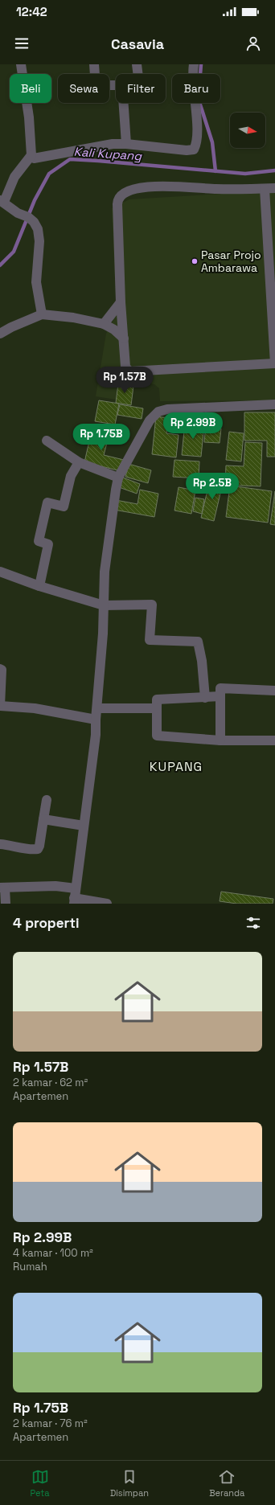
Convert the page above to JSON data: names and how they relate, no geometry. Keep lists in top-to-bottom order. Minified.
{"districts":["KUPANG"],"water":["Kali Kupang"],"places":["Pasar Projo Ambarawa"],"north":"right","page":{"status":"12:42","header":"Casavia","chip":["Beli","Sewa","Filter","Baru"],"price":["Rp 1.57B","Rp 2.99B","Rp 1.75B","Rp 2.5B"],"heading":"4 properti","list":[{"name":"Rp 1.57B","note":"2 kamar · 62 m² · Apartemen"},{"name":"Rp 2.99B","note":"4 kamar · 100 m² · Rumah"},{"name":"Rp 1.75B","note":"2 kamar · 76 m² · Apartemen"}],"tabs":["Peta","Disimpan","Beranda"]}}
